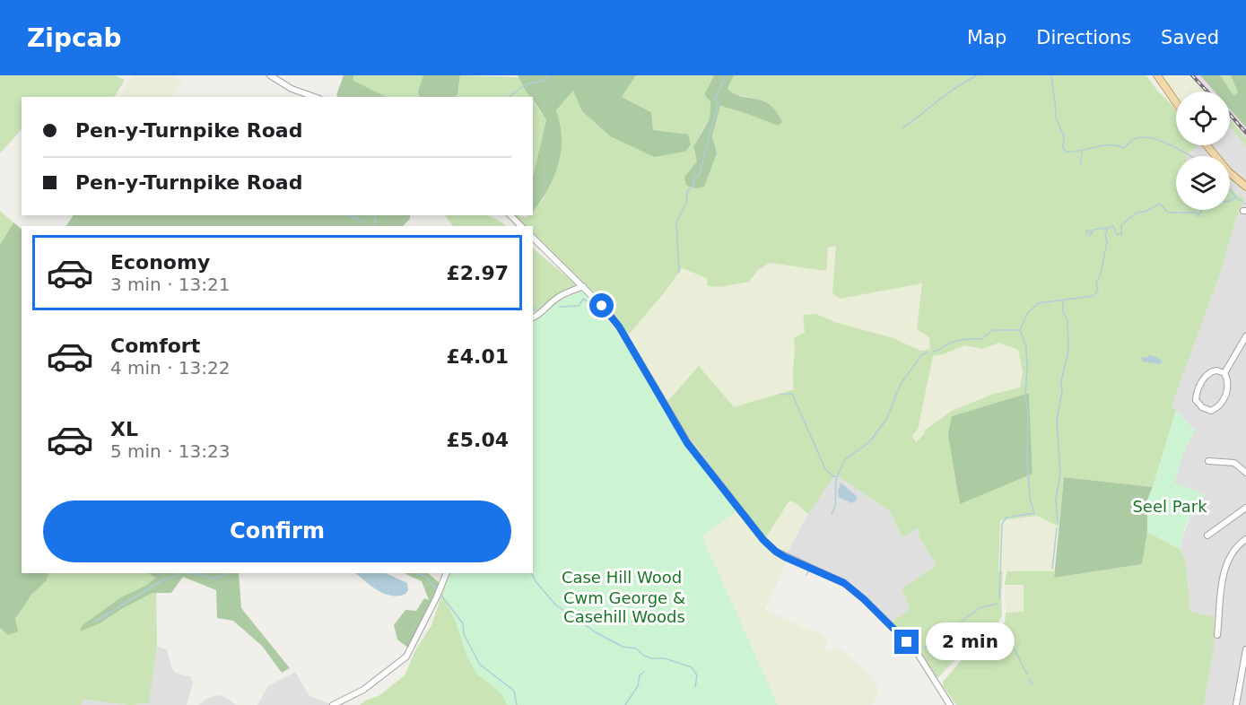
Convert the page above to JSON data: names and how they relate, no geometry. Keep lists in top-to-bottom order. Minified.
{"parks":["Seel Park","Case Hill Wood","Cwm George & Casehill Woods"],"page":{"header":"Zipcab","nav":["Map","Directions","Saved"],"banner":["Pen-y-Turnpike Road","Pen-y-Turnpike Road"],"list":[{"name":"Economy","note":"3 min · 13:21","value":"£2.97"},{"name":"Comfort","note":"4 min · 13:22","value":"£4.01"},{"name":"XL","note":"5 min · 13:23","value":"£5.04"}],"buttons":"Confirm","bubble":"2 min"}}
